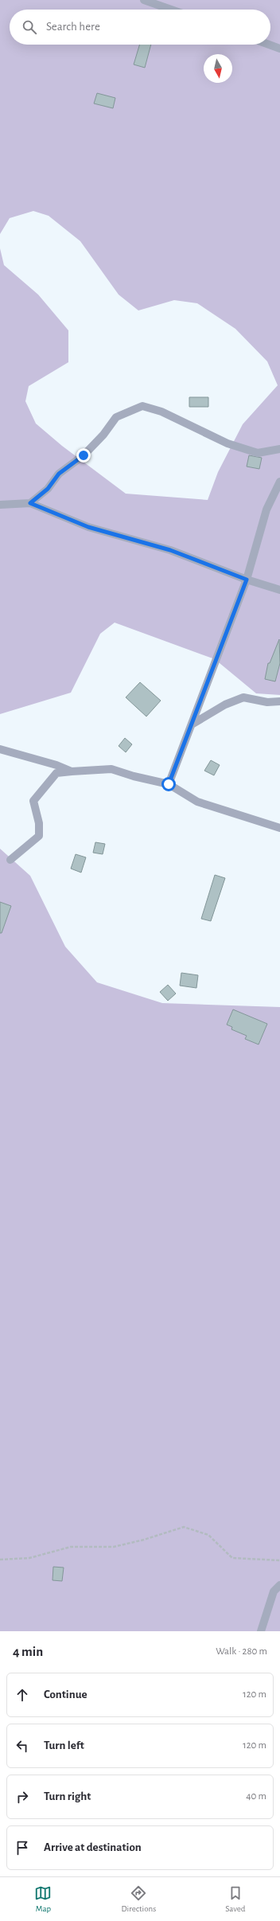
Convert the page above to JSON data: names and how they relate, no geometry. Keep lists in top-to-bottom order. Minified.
{"north":"bottom","page":{"search":"Search here","heading":["4 min","Walk · 280 m"],"list":[["Continue","120 m"],["Turn left","120 m"],["Turn right","40 m"],"Arrive at destination"],"nav":["Map","Directions","Saved"]}}
